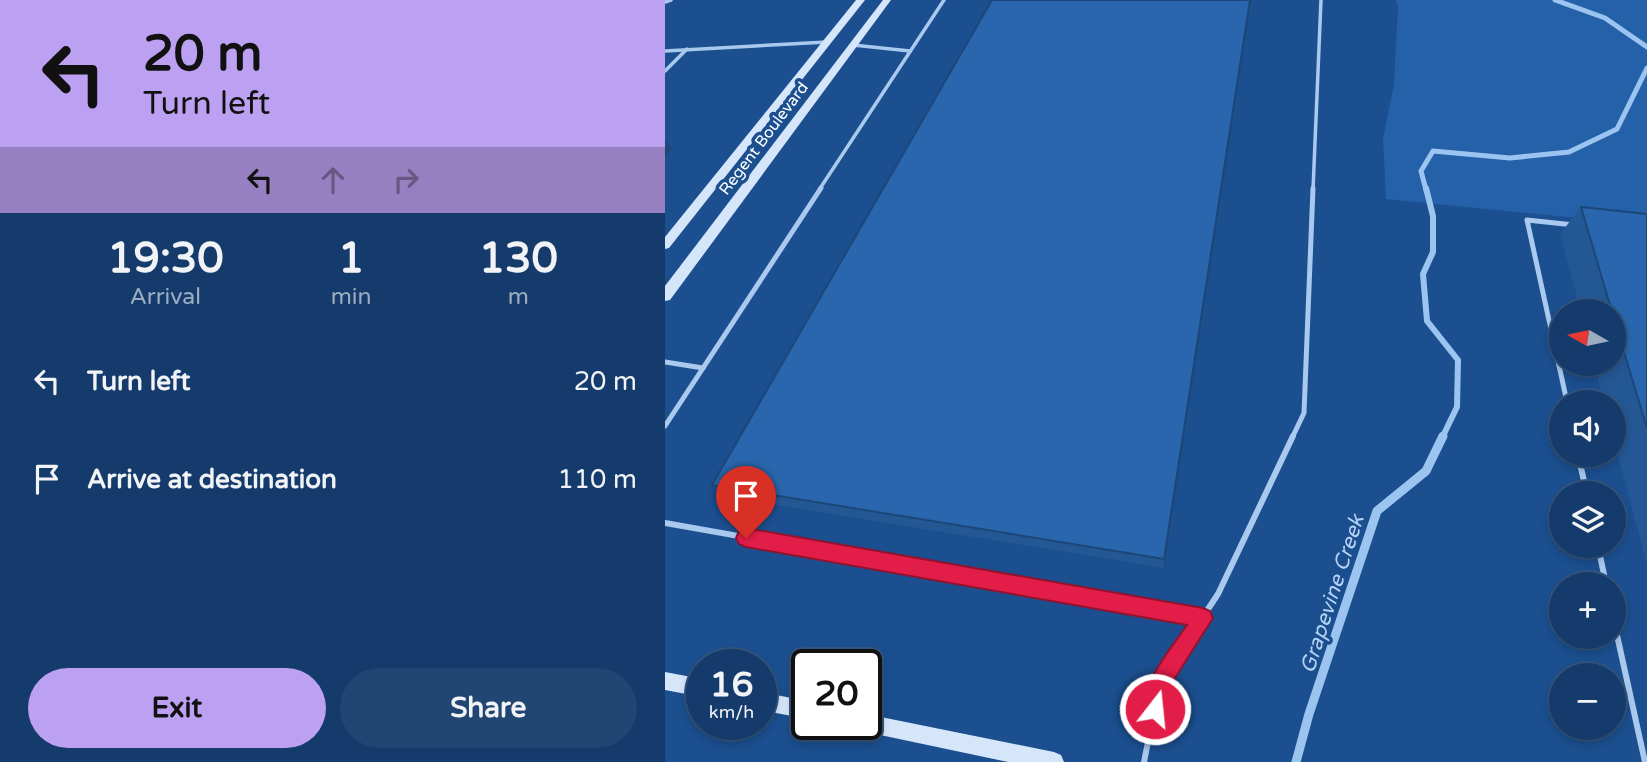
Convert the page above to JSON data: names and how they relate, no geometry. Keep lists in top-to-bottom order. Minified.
{"streets":{"street":["Regent Boulevard"]},"water":["Grapevine Creek"],"north":"left","page":{"turn":["20 m","Turn left"],"eta":["19:30","Arrival","1","min","130","m"],"map_buttons":["+","−"],"list":[{"name":"Turn left","value":"20 m"},{"name":"Arrive at destination","value":"110 m"}],"speed":"16 km/h","limit":"20","buttons":["Exit","Share"]}}
